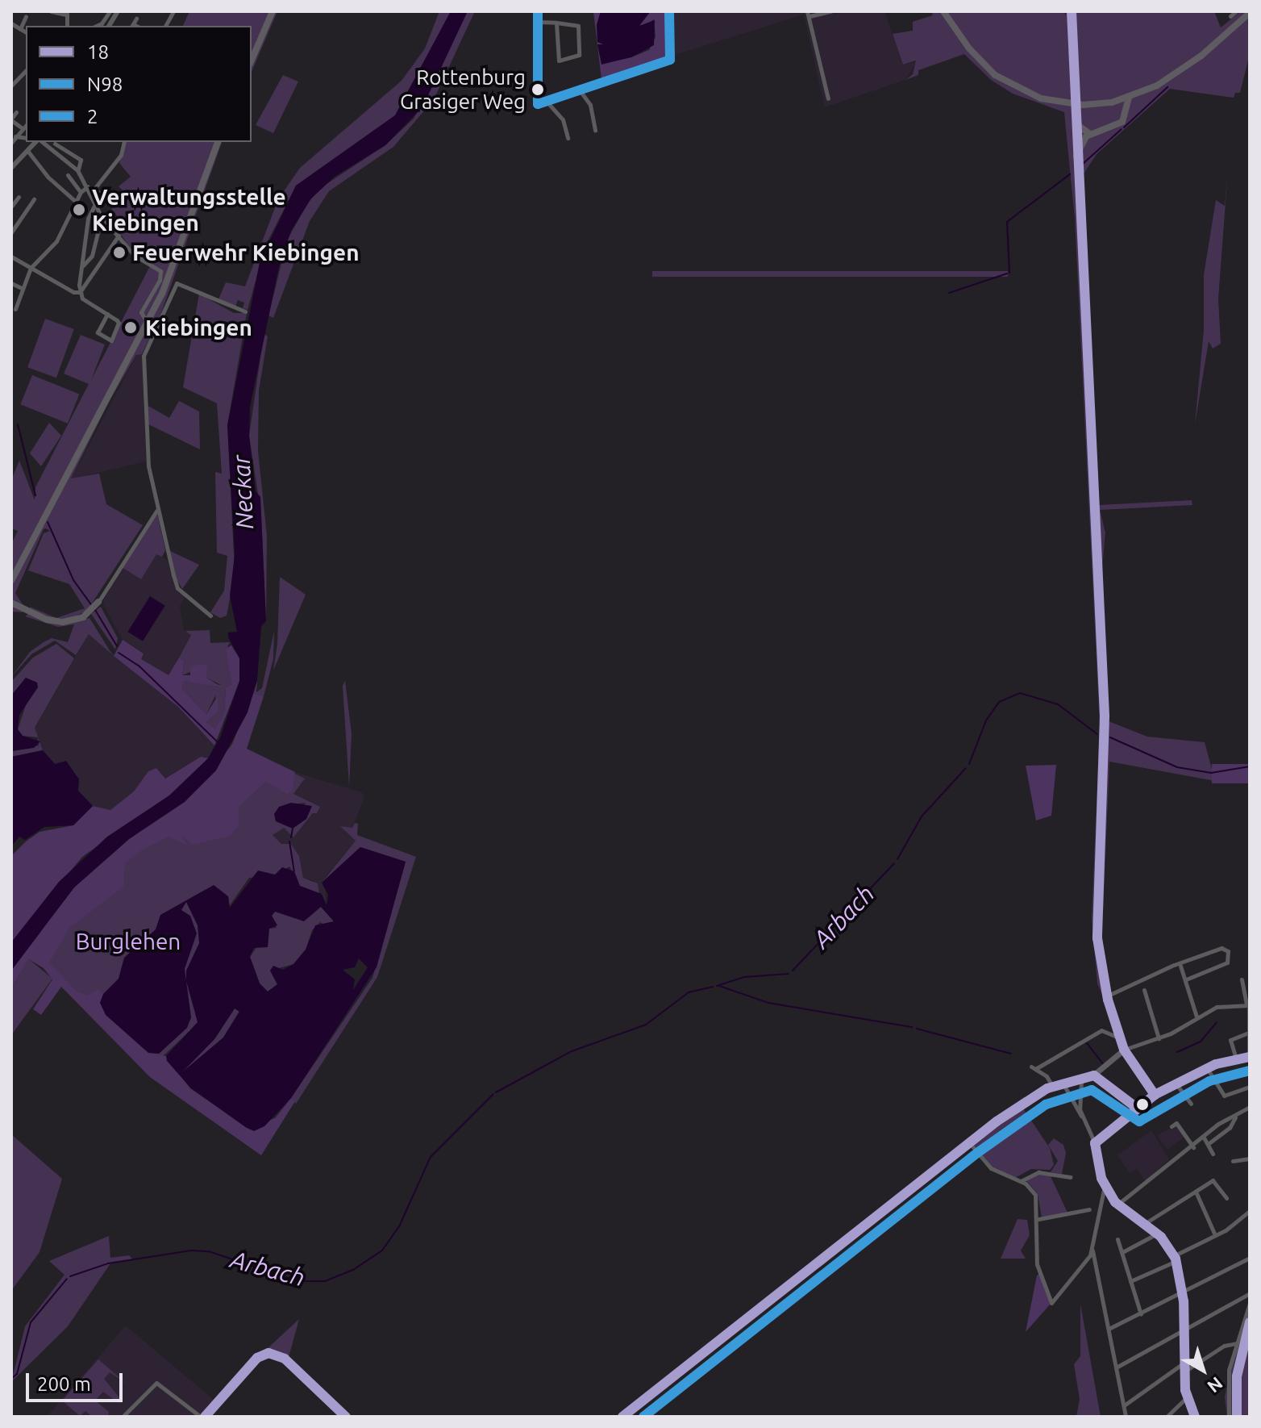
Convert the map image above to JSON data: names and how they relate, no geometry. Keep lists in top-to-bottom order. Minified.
{"water":["Neckar","Arbach"],"parks":["Burglehen"],"places":["Rottenburg Grasiger Weg","Verwaltungsstelle Kiebingen","Feuerwehr Kiebingen","Kiebingen"],"lines":["transit line 18","transit line 2","transit line N98"],"legend":["18","N98","2"],"scale_bar":"200 m","north":"bottom right"}
